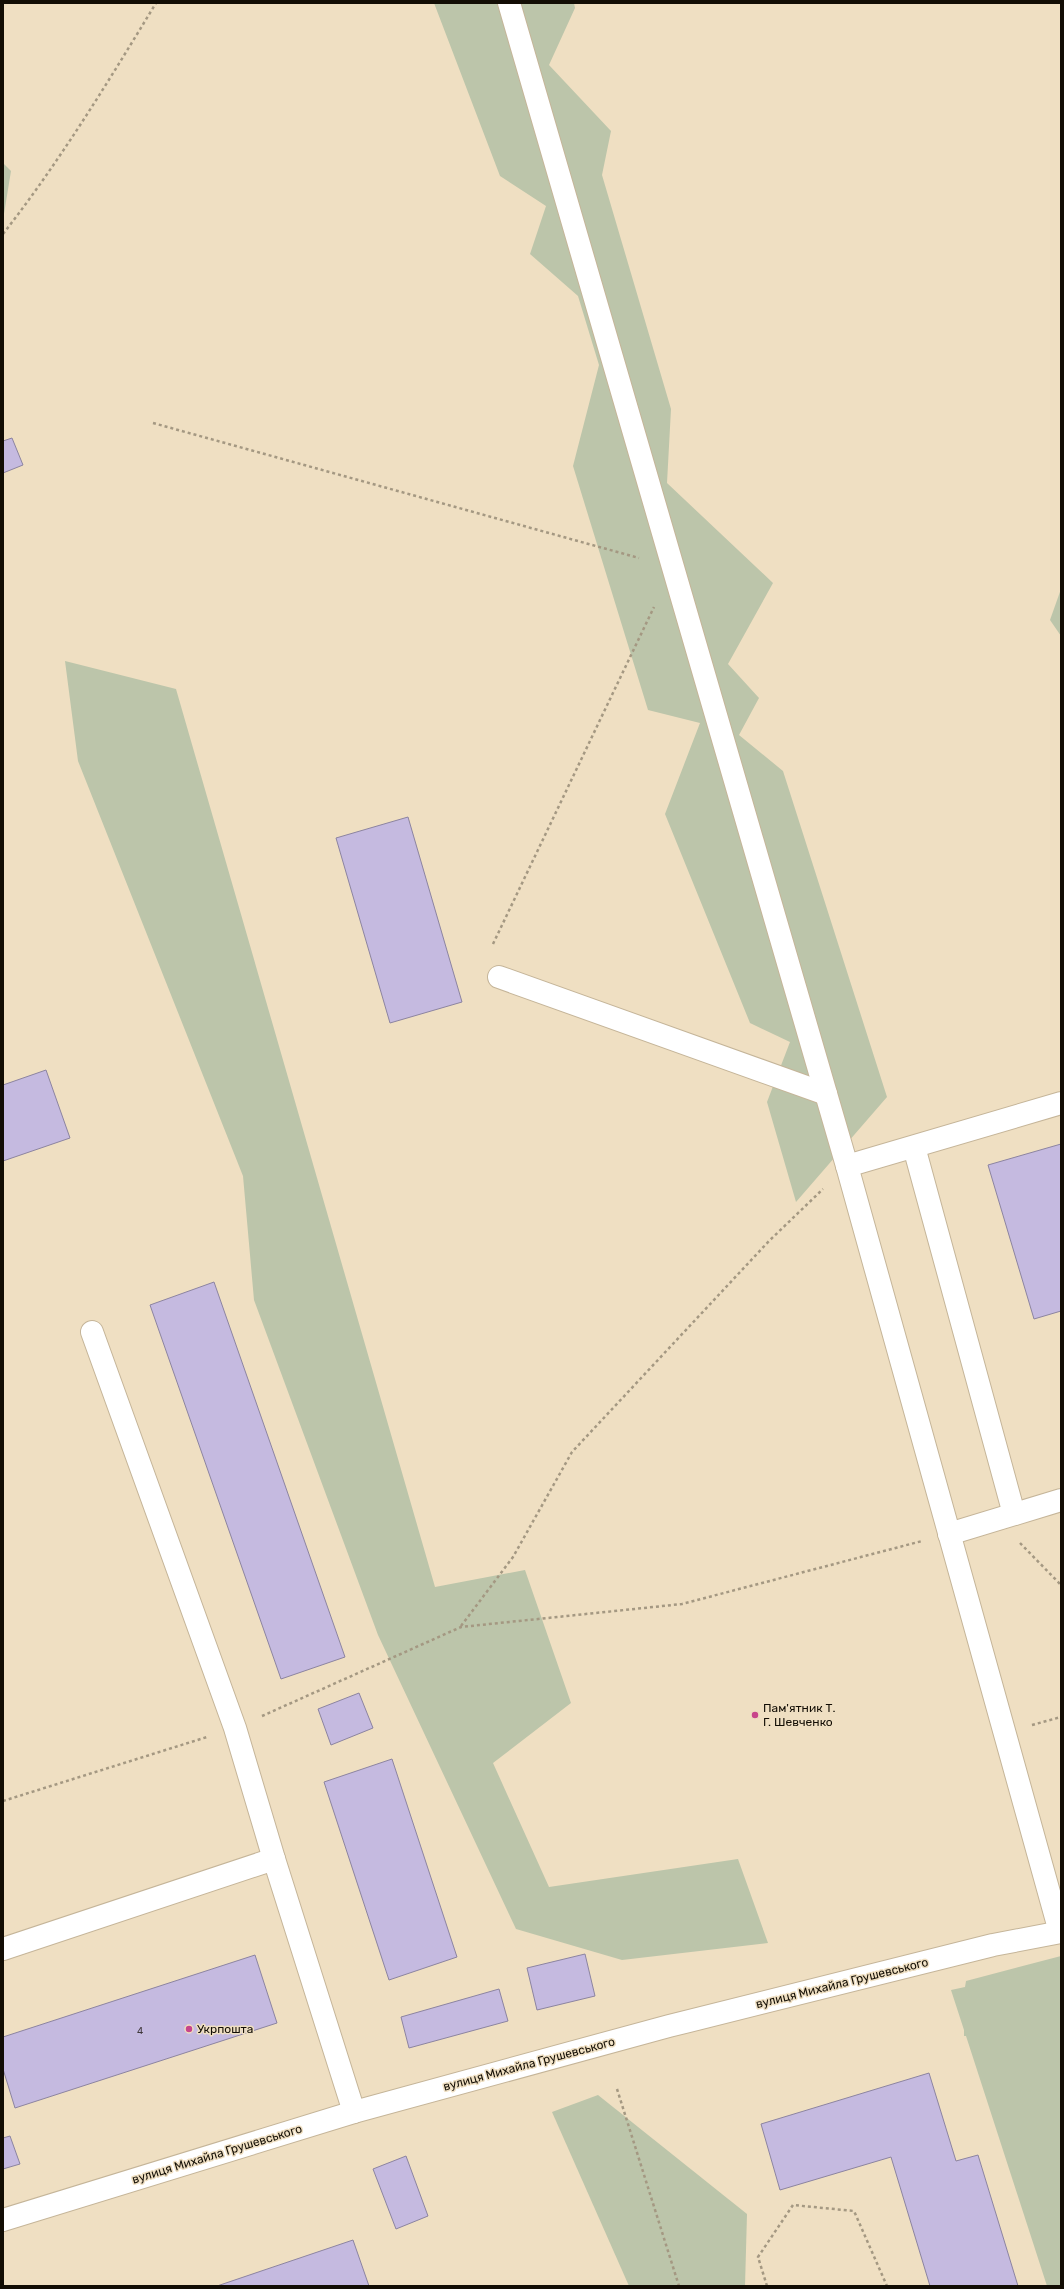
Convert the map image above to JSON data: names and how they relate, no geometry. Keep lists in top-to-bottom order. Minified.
{"streets":{"street":["вулиця Михайла Грушевського"]},"places":["Пам'ятник Т. Г. Шевченко","Укрпошта"],"house_numbers":["4"]}
